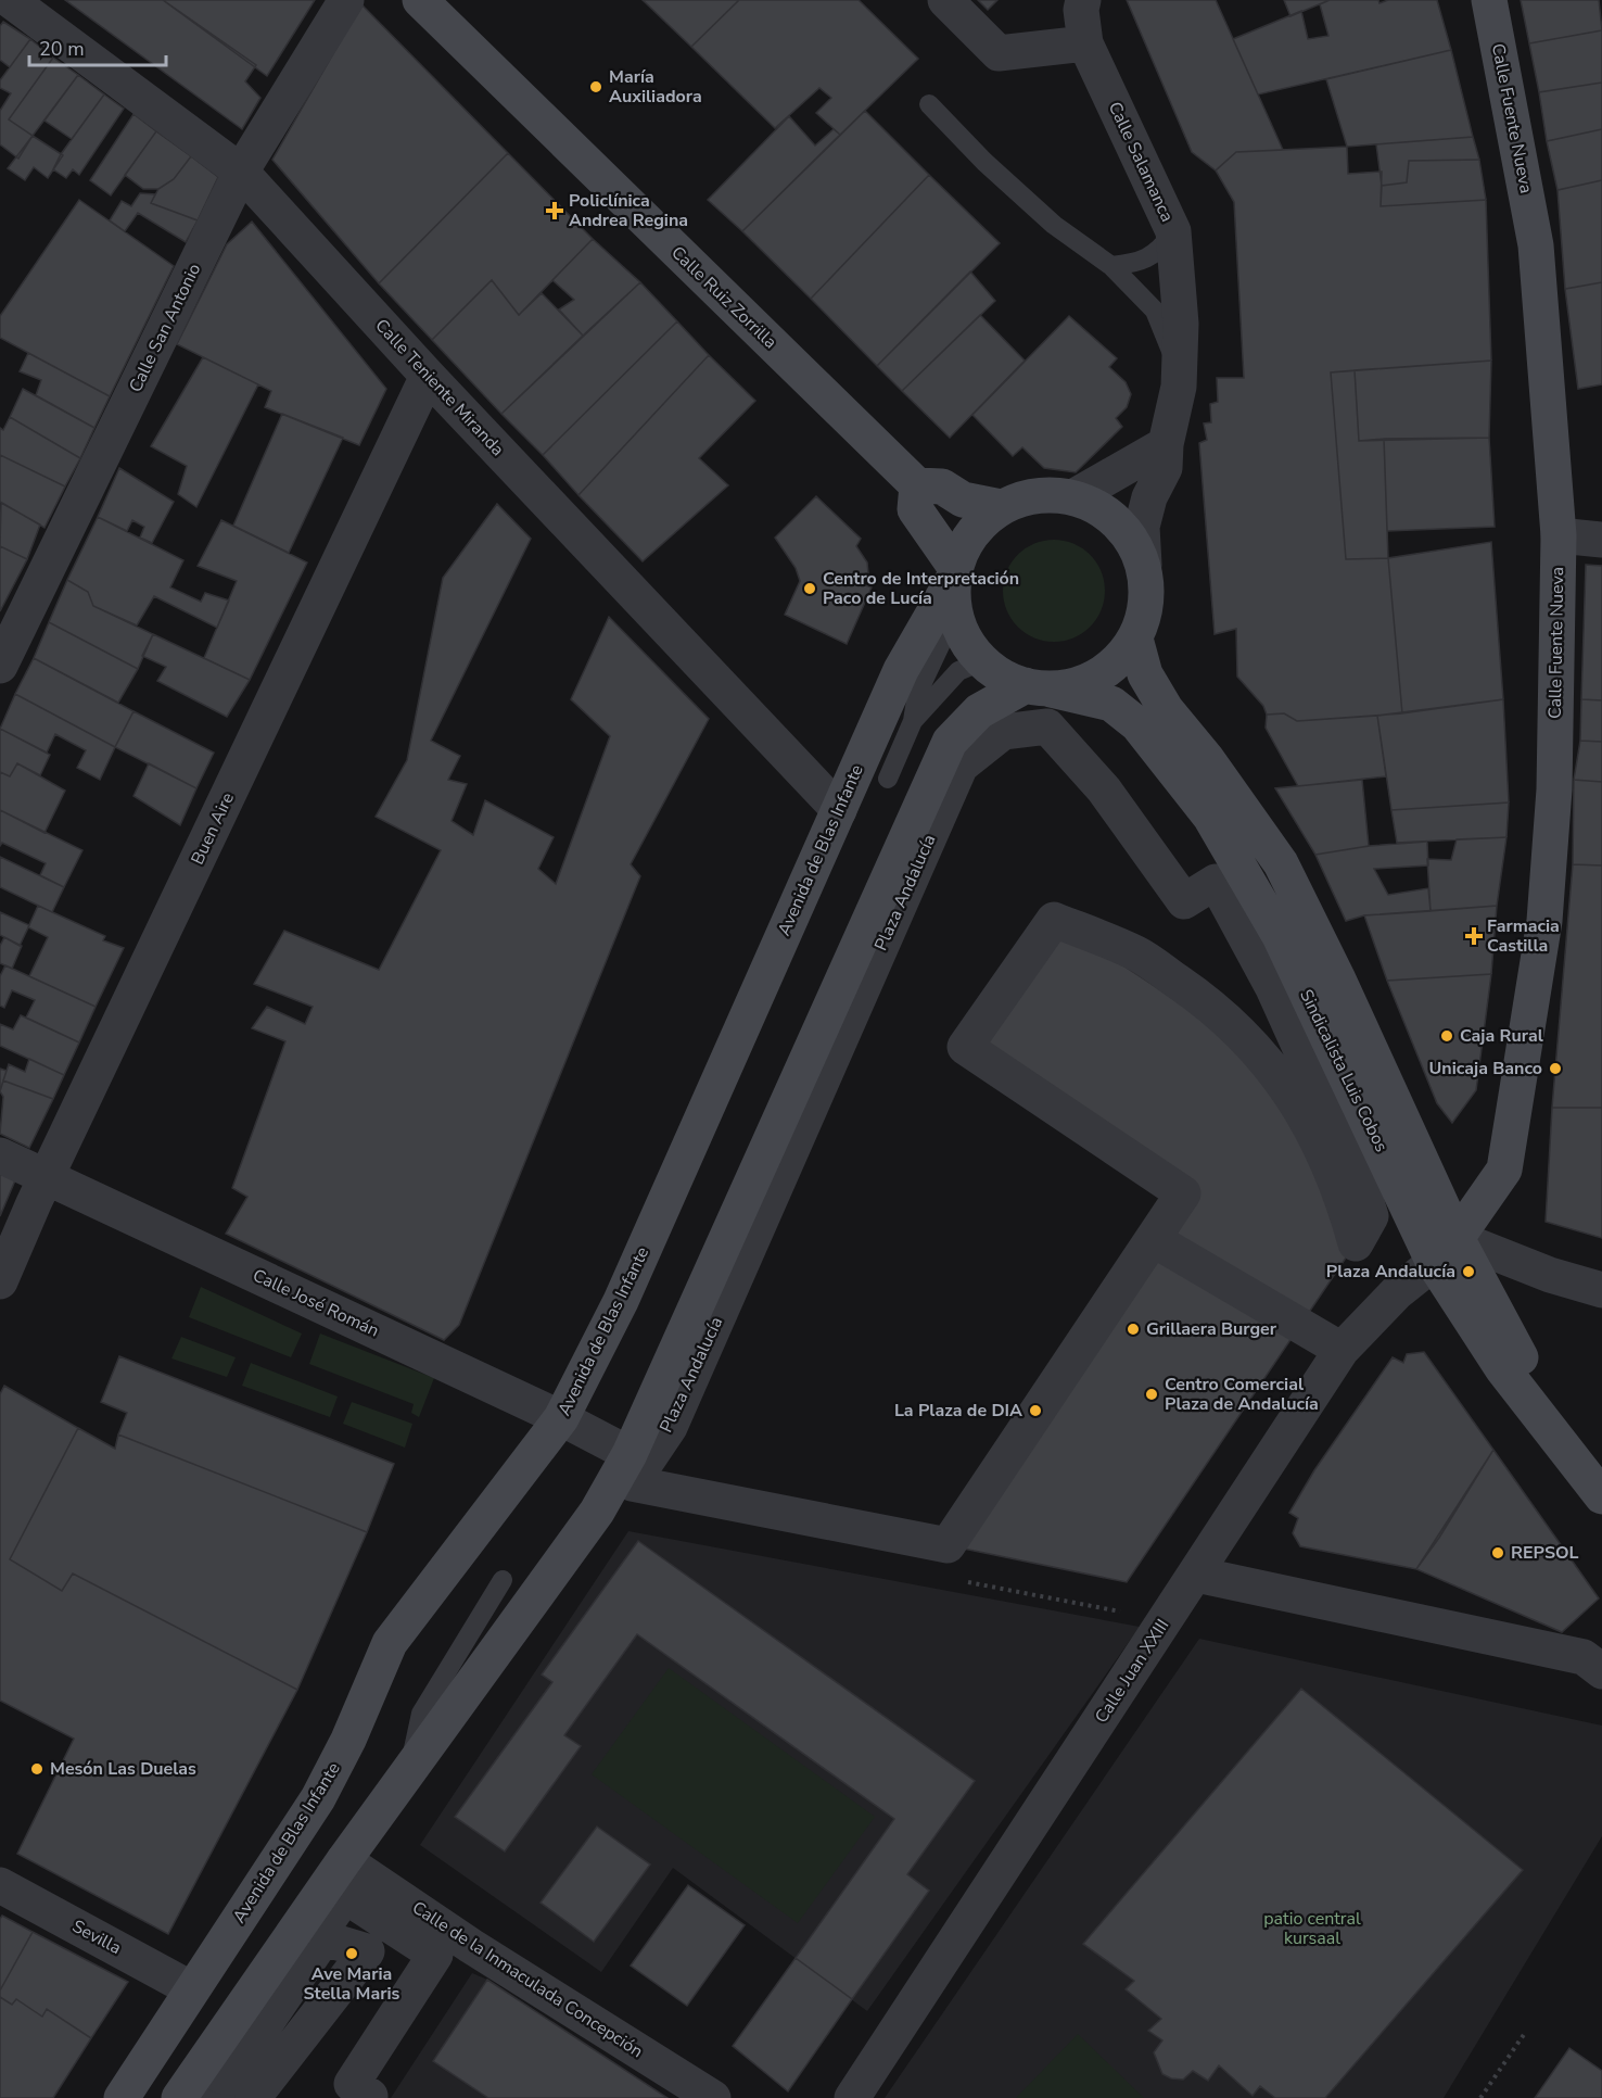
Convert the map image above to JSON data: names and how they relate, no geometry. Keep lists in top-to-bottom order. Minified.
{"streets":{"main road":["Calle Fuente Nueva","Calle Ruiz Zorrilla","Avenida de Blas Infante","Sindicalista Luis Cobos"],"street":["Calle Salamanca","Calle San Antonio","Calle Teniente Miranda","Buen Aire","Plaza Andalucía","Calle José Román","Calle Juan XXIII","Sevilla","Calle de la Inmaculada Concepción"]},"crossings":[["Calle Fuente Nueva","Sindicalista Luis Cobos"],["Calle Fuente Nueva","Calle Juan XXIII"],["Calle Salamanca","Avenida de Blas Infante"],["Calle Salamanca","Sindicalista Luis Cobos"],["Calle San Antonio","Calle Teniente Miranda"],["Calle Teniente Miranda","Buen Aire"],["Calle Teniente Miranda","Avenida de Blas Infante"],["Buen Aire","Calle José Román"],["Avenida de Blas Infante","Sindicalista Luis Cobos"],["Avenida de Blas Infante","Calle José Román"],["Avenida de Blas Infante","Sevilla"],["Sindicalista Luis Cobos","Calle Juan XXIII"]],"parks":["patio central kursaal"],"places":{"other":["María Auxiliadora","Centro de Interpretación Paco de Lucía","Caja Rural","Unicaja Banco","Plaza Andalucía","Grillaera Burger","Centro Comercial Plaza de Andalucía","La Plaza de DIA","REPSOL","Mesón Las Duelas","Ave Maria Stella Maris"],"health":["Policlínica Andrea Regina","Farmacia Castilla"]},"scale_bar":"20 m"}
